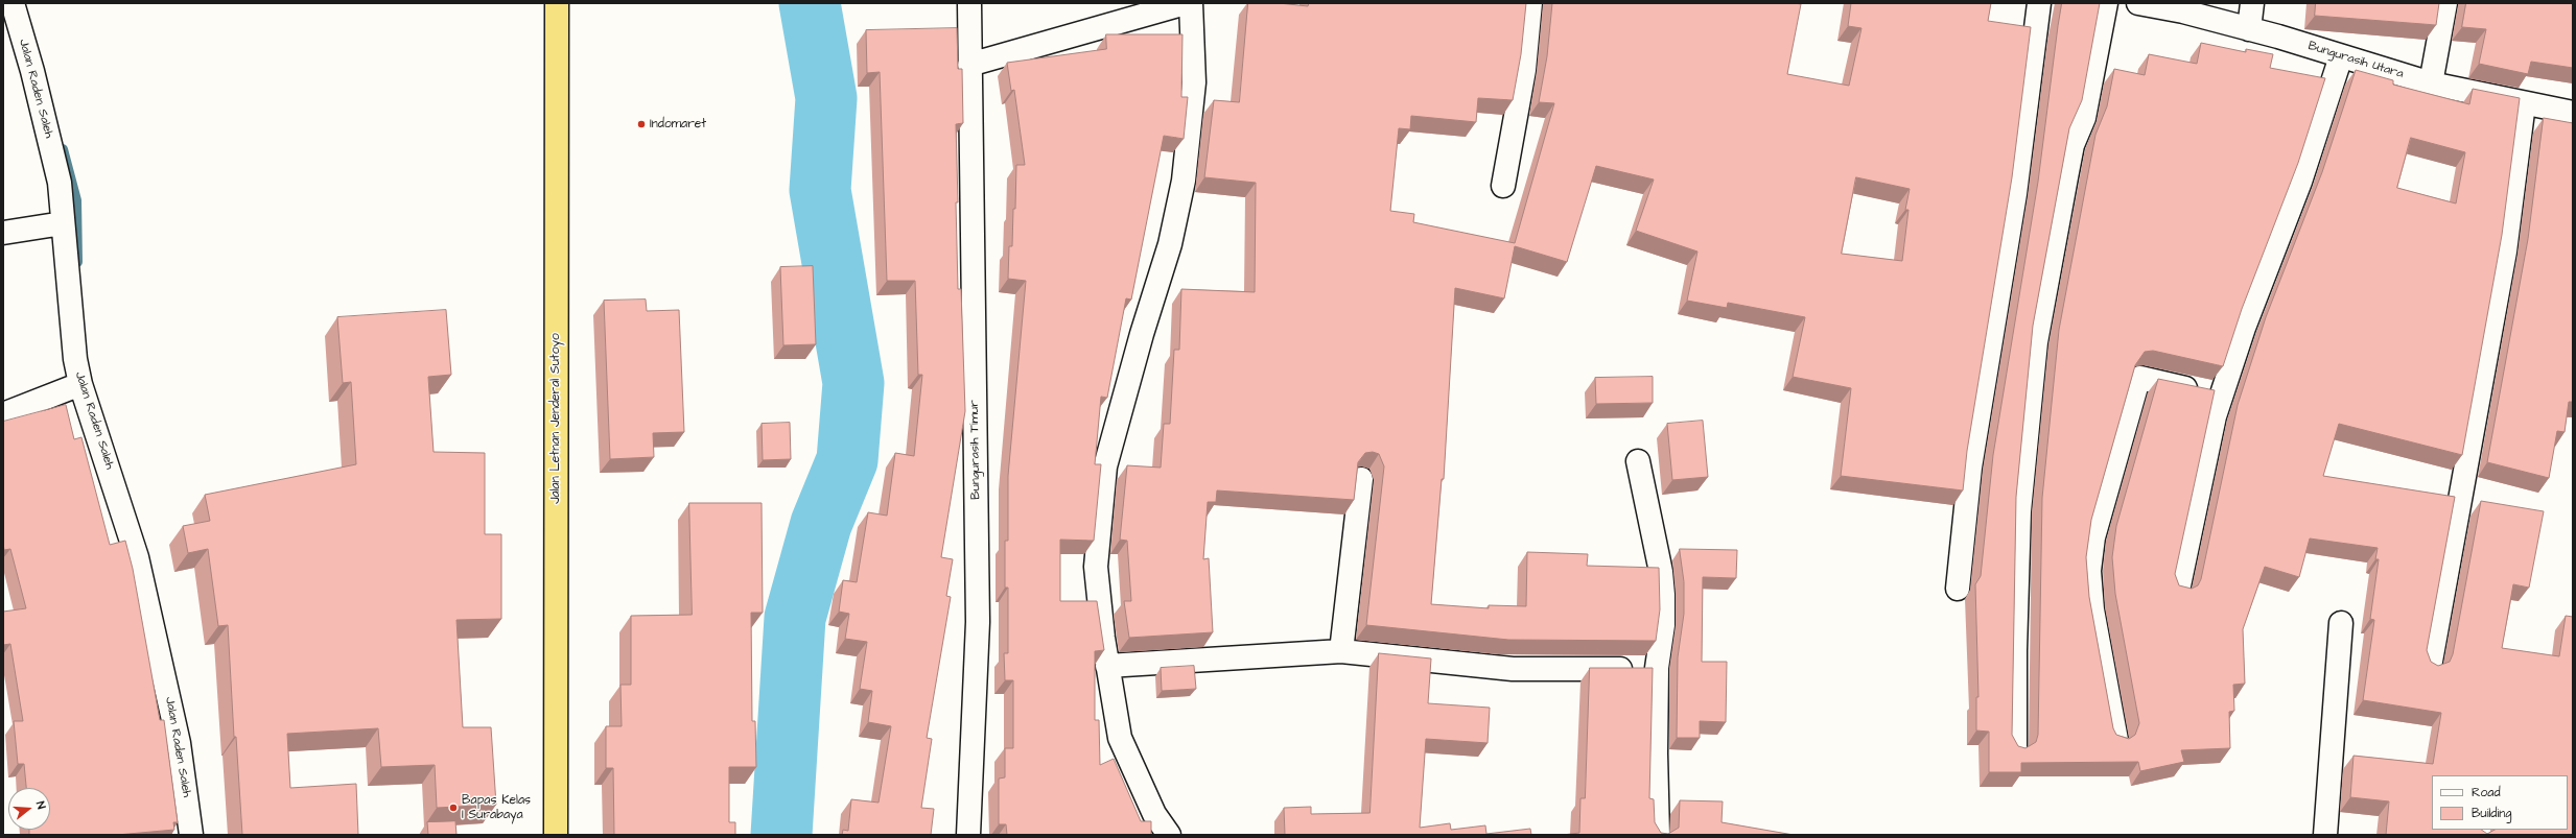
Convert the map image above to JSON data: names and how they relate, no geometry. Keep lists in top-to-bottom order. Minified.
{"streets":{"highway":["Jalan Letnan Jenderal Sutoyo"],"street":["Bungurasih Utara","Jalan Raden Saleh","Bungurasih Timur"]},"places":["Indomaret","Bapas Kelas I Surabaya"],"legend":["Road","Building"],"north":"right"}
